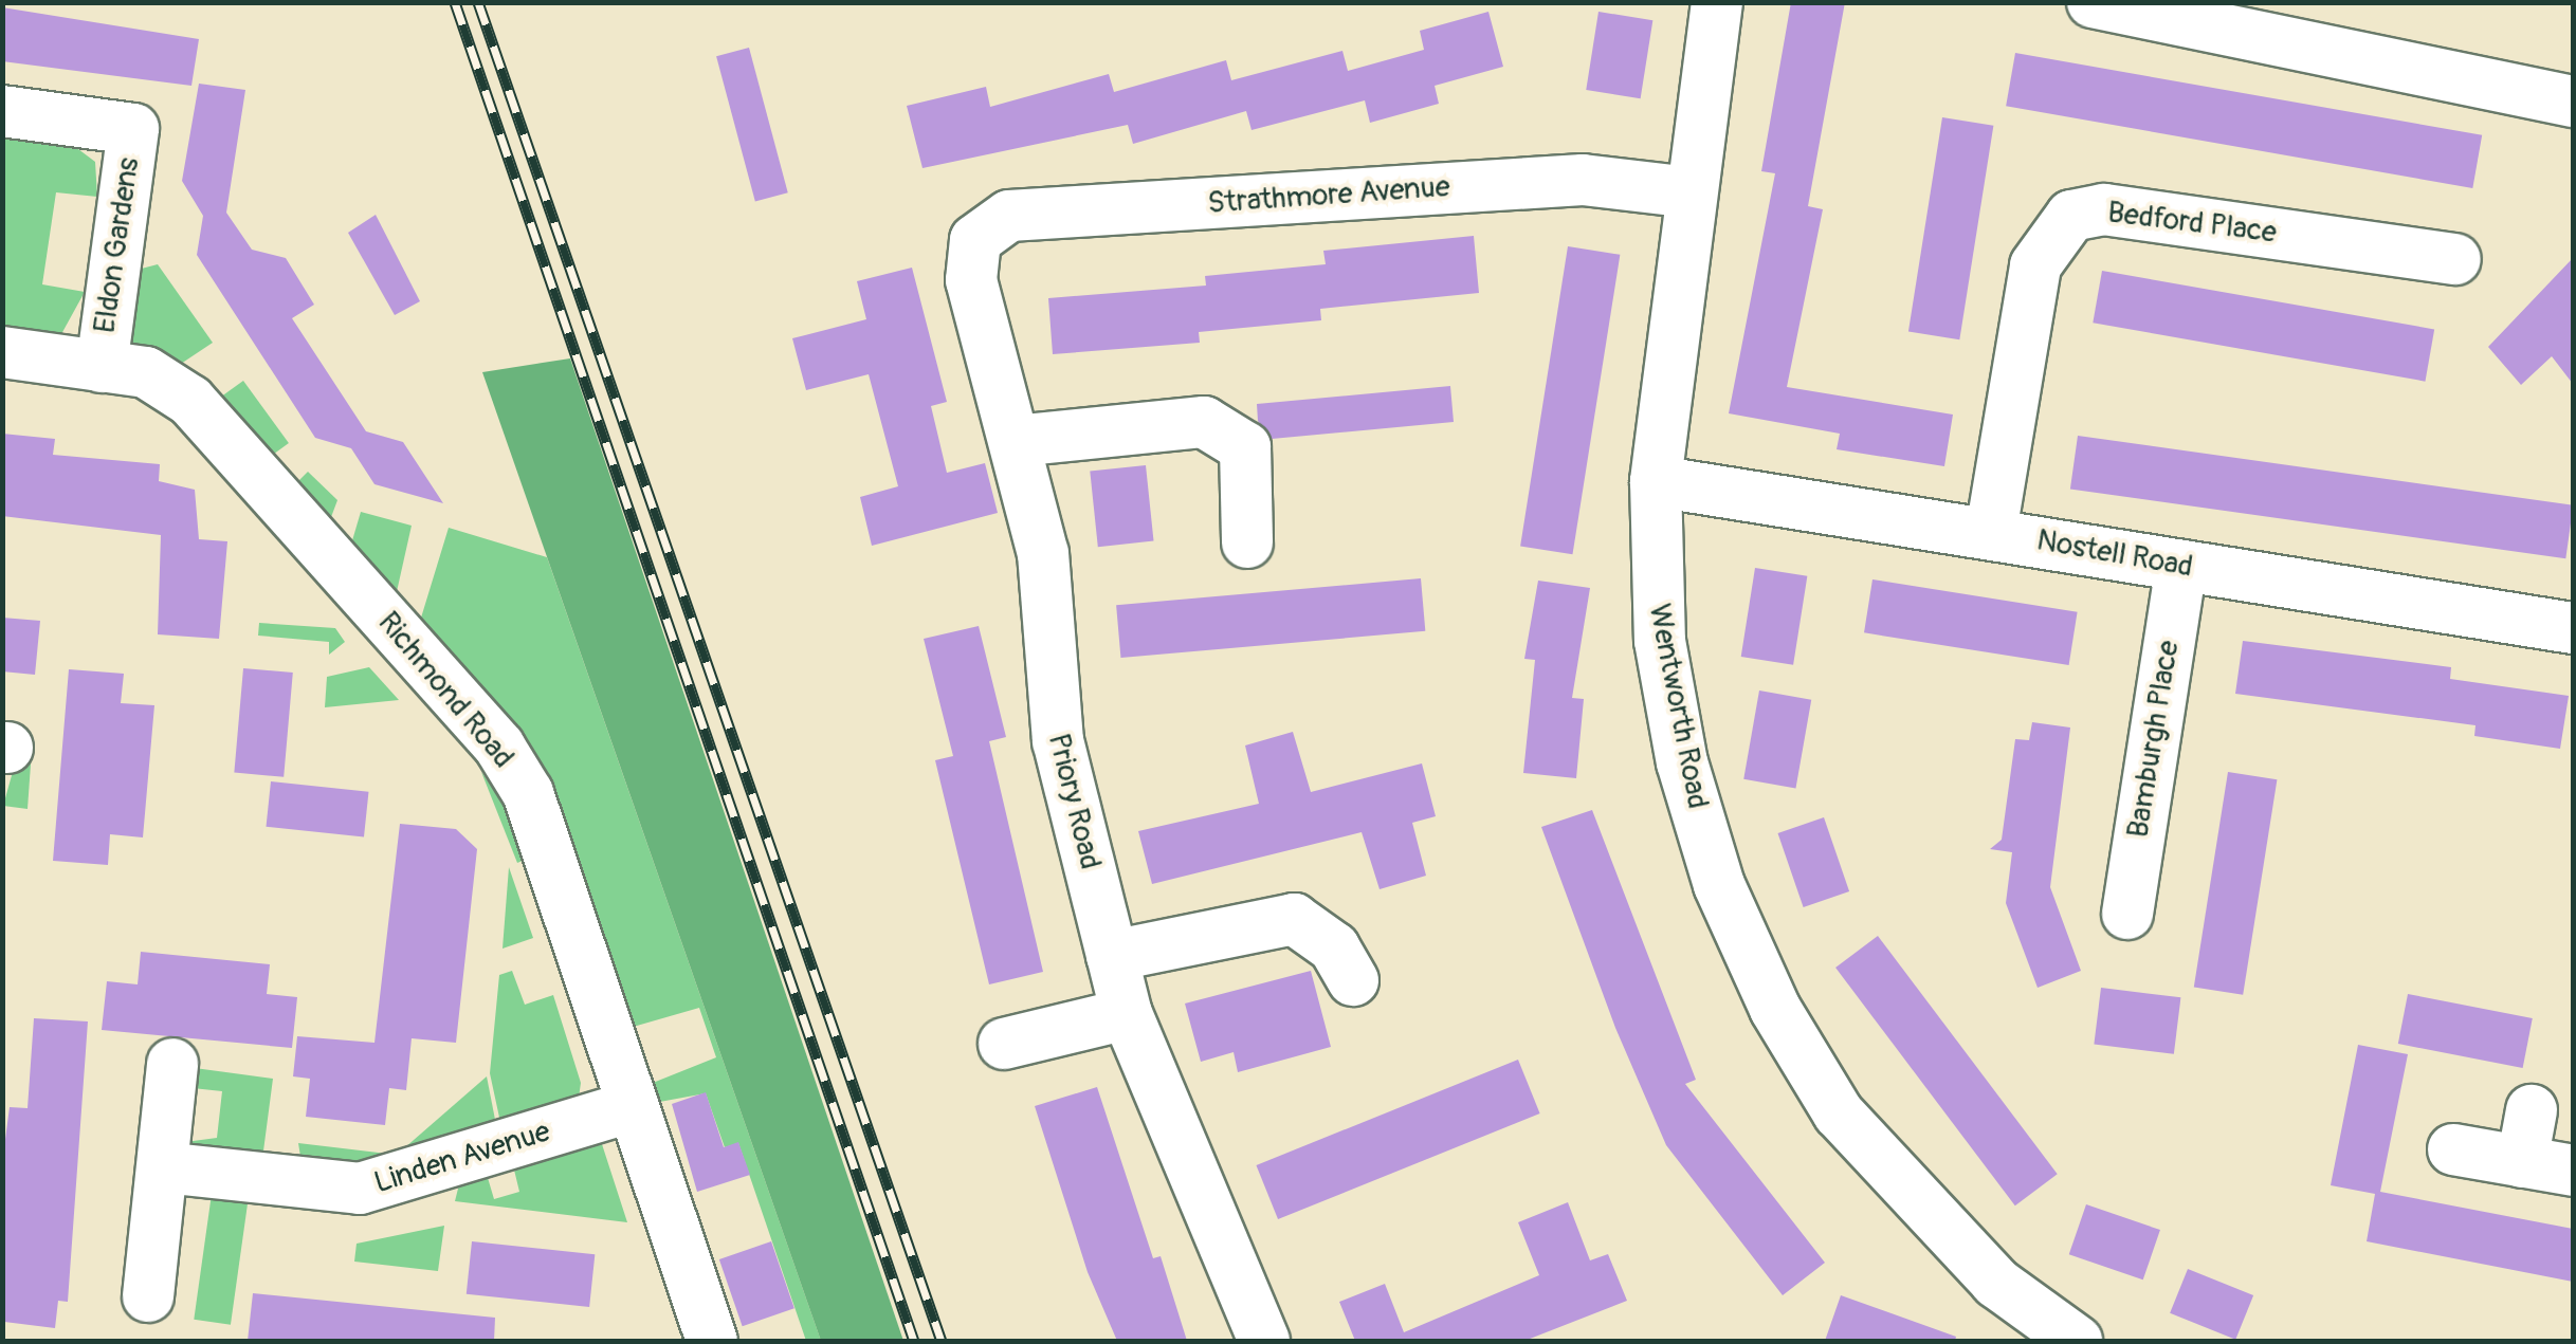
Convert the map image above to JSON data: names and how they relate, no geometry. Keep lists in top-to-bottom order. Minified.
{"streets":{"street":["Strathmore Avenue","Bedford Place","Eldon Gardens","Nostell Road","Richmond Road","Wentworth Road","Bamburgh Place","Priory Road","Linden Avenue"]},"crossings":[["Strathmore Avenue","Wentworth Road"],["Strathmore Avenue","Priory Road"],["Bedford Place","Nostell Road"],["Eldon Gardens","Richmond Road"],["Nostell Road","Wentworth Road"],["Nostell Road","Bamburgh Place"],["Richmond Road","Linden Avenue"]]}
